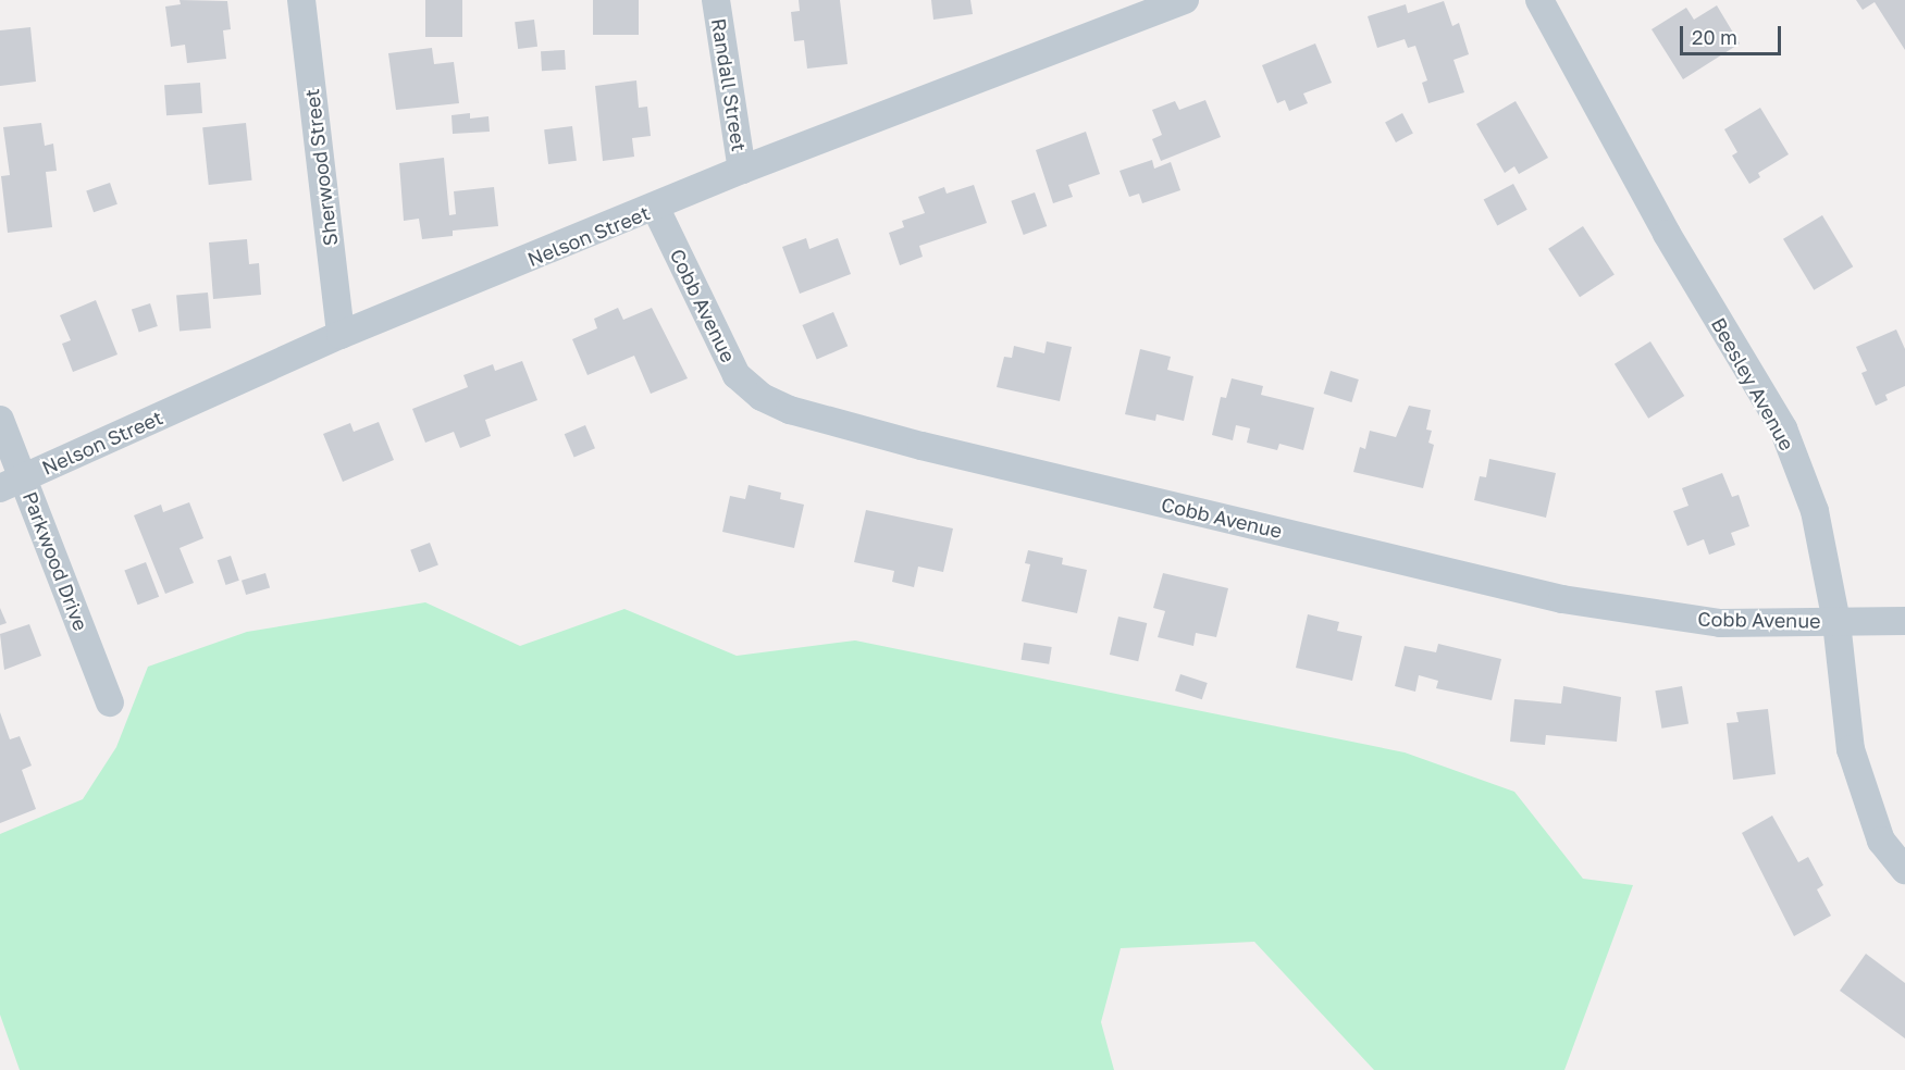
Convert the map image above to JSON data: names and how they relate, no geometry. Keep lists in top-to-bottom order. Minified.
{"streets":{"street":["Randall Street","Sherwood Street","Nelson Street","Cobb Avenue","Beesley Avenue","Parkwood Drive"]},"crossings":[["Randall Street","Nelson Street"],["Sherwood Street","Nelson Street"],["Nelson Street","Cobb Avenue"],["Nelson Street","Parkwood Drive"],["Cobb Avenue","Beesley Avenue"]],"scale_bar":"20 m"}
